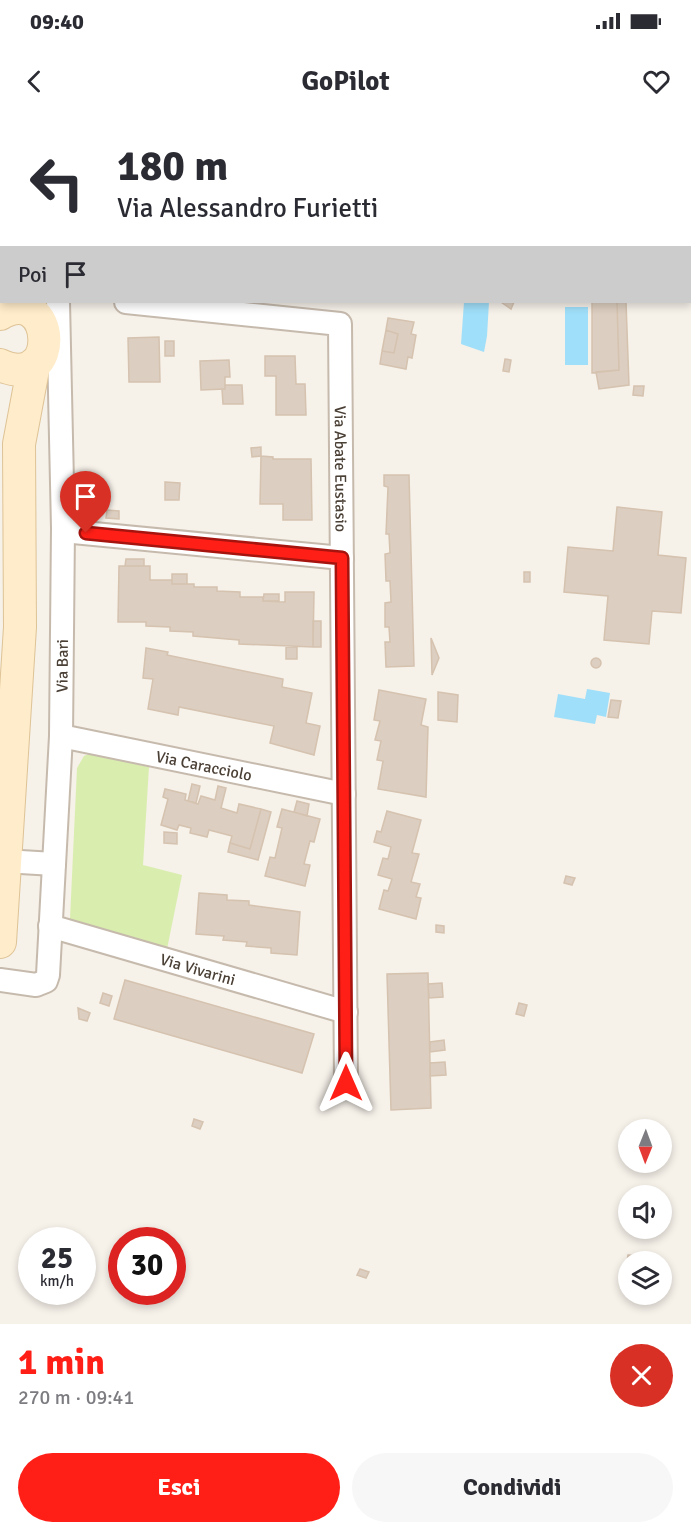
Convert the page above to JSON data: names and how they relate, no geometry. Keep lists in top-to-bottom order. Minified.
{"streets":{"street":["Via Abate Eustasio","Via Bari","Via Caracciolo","Via Vivarini"]},"crossings":[["Via Abate Eustasio","Via Caracciolo"],["Via Abate Eustasio","Via Vivarini"],["Via Bari","Via Caracciolo"],["Via Bari","Via Vivarini"]],"north":"bottom","page":{"status":"09:40","header":"GoPilot","turn":["180 m","Via Alessandro Furietti"],"then":"Poi","speed":"25 km/h","limit":"30","heading":["1 min","270 m · 09:41"],"buttons":["Esci","Condividi"]}}
